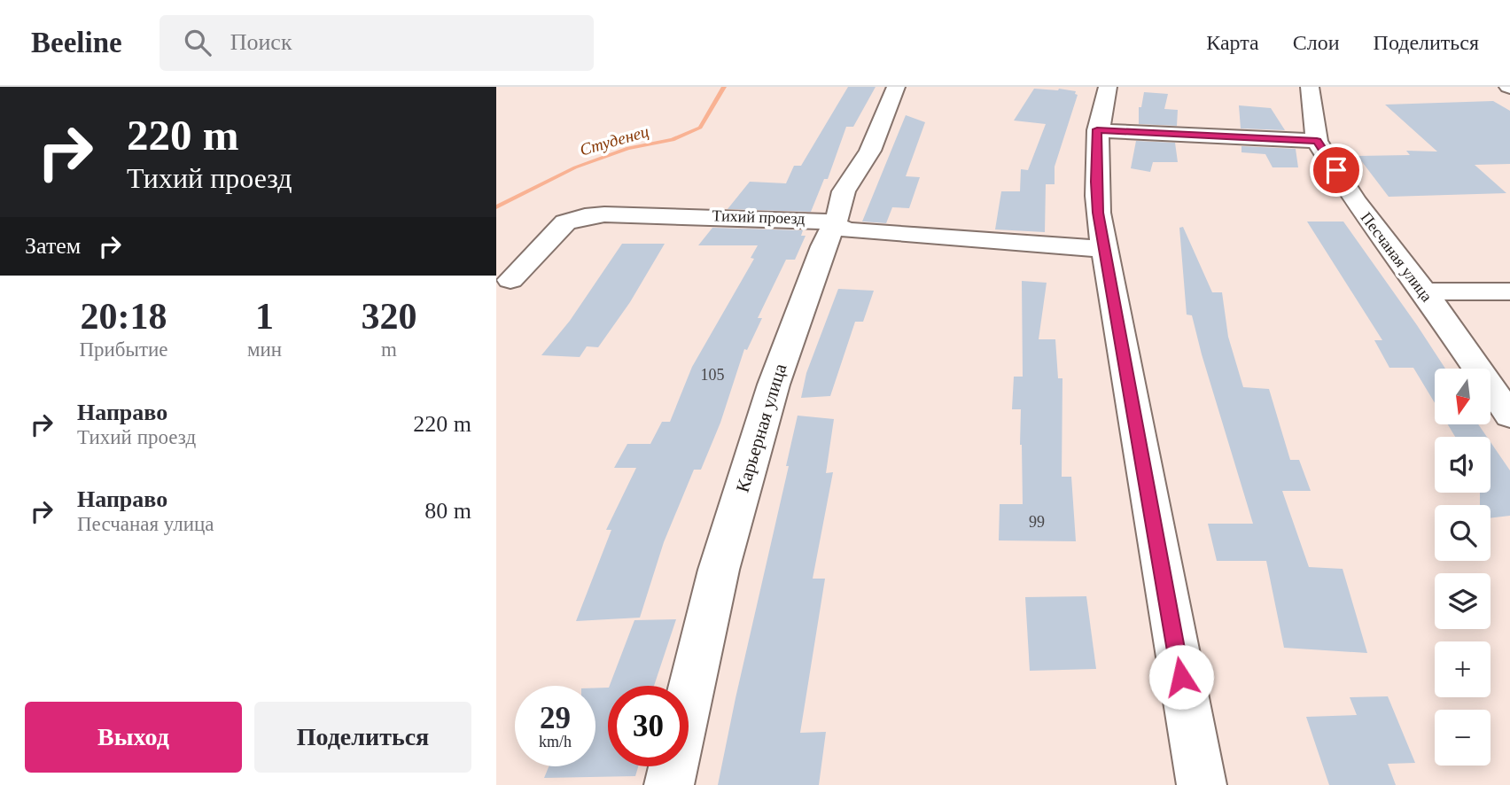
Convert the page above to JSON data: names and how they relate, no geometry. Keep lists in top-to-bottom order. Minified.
{"streets":{"street":["Тихий проезд","Песчаная улица","Карьерная улица"]},"crossings":[["Тихий проезд","Карьерная улица"]],"water":["Студенец"],"house_numbers":["105","99"],"north":"bottom","page":{"header":"Beeline","search":"Поиск","nav":["Карта","Слои","Поделиться"],"turn":["220 m","Тихий проезд"],"then":"Затем","eta":["20:18","Прибытие","1","мин","320","m"],"map_buttons":["+","−"],"list":[{"name":"Направо","note":"Тихий проезд","value":"220 m"},{"name":"Направо","note":"Песчаная улица","value":"80 m"}],"speed":"29 km/h","limit":"30","buttons":["Выход","Поделиться"]}}
